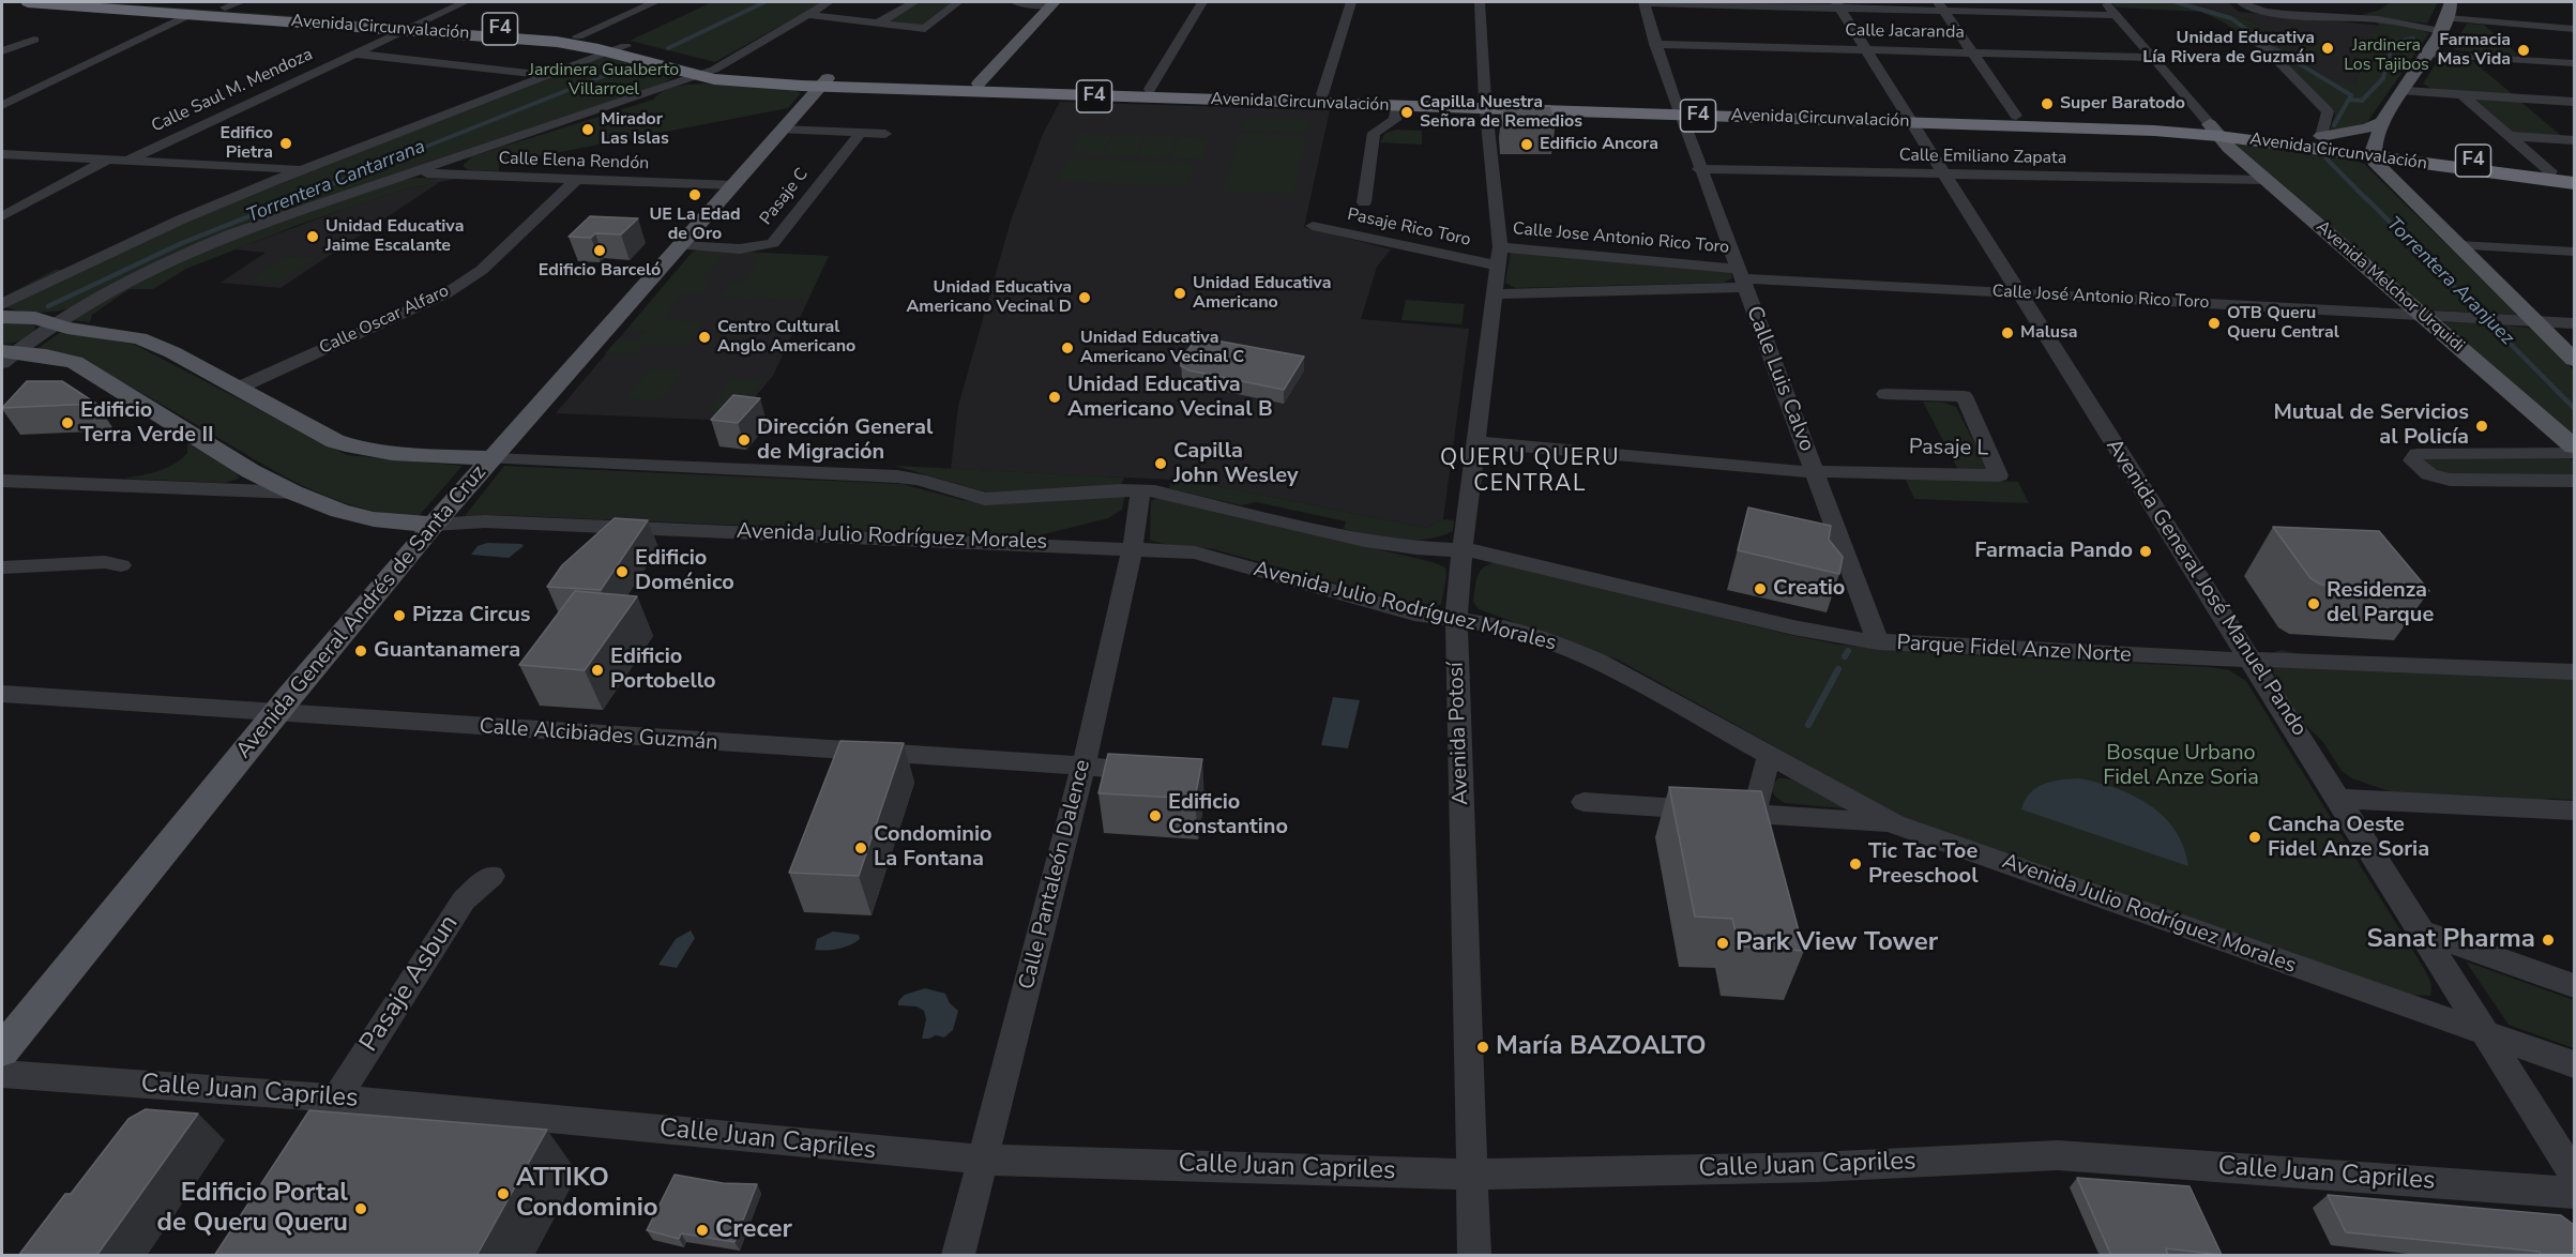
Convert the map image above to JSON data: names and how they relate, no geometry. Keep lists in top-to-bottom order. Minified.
{"streets":{"highway":["Avenida Circunvalación","F4"],"main road":["Avenida Melchor Urquidi","Avenida Julio Rodríguez Morales","Avenida General Andrés de Santa Cruz"],"street":["Calle Jacaranda","Calle Saul M. Mendoza","Calle Emiliano Zapata","Calle Elena Rendón","Pasaje C","Pasaje Rico Toro","Calle Jose Antonio Rico Toro","Calle José Antonio Rico Toro","Calle Oscar Alfaro","Calle Luis Calvo","Pasaje L","Avenida General José Manuel Pando","Parque Fidel Anze Norte","Avenida Potosí","Calle Alcibiades Guzmán","Calle Pantaleón Dalence","Pasaje Asbun","Calle Juan Capriles"]},"crossings":[["Avenida Circunvalación","Calle Saul M. Mendoza"],["Avenida Circunvalación","Avenida Melchor Urquidi"],["Avenida Circunvalación","Calle Luis Calvo"],["Avenida Circunvalación","Avenida General José Manuel Pando"],["Avenida Circunvalación","Avenida General Andrés de Santa Cruz"],["Avenida Circunvalación","Avenida Potosí"],["Calle Jacaranda","Calle Luis Calvo"],["Calle Jacaranda","Avenida General José Manuel Pando"],["Calle Emiliano Zapata","Avenida Melchor Urquidi"],["Calle Emiliano Zapata","Calle Luis Calvo"],["Calle Emiliano Zapata","Avenida General José Manuel Pando"],["Calle Elena Rendón","Calle Oscar Alfaro"],["Calle Elena Rendón","Avenida General Andrés de Santa Cruz"],["Pasaje C","Avenida General Andrés de Santa Cruz"],["Pasaje Rico Toro","Avenida Potosí"],["Calle Jose Antonio Rico Toro","Calle José Antonio Rico Toro"],["Calle Jose Antonio Rico Toro","Calle Luis Calvo"],["Calle Jose Antonio Rico Toro","Avenida Potosí"],["Avenida Melchor Urquidi","Calle José Antonio Rico Toro"],["Calle José Antonio Rico Toro","Calle Luis Calvo"],["Calle José Antonio Rico Toro","Avenida General José Manuel Pando"],["Calle José Antonio Rico Toro","Avenida Potosí"],["Calle Oscar Alfaro","Avenida Julio Rodríguez Morales"],["Calle Luis Calvo","Pasaje L"],["Calle Luis Calvo","Parque Fidel Anze Norte"],["Avenida Julio Rodríguez Morales","Avenida General José Manuel Pando"],["Avenida Julio Rodríguez Morales","Avenida General Andrés de Santa Cruz"],["Avenida Julio Rodríguez Morales","Parque Fidel Anze Norte"],["Avenida Julio Rodríguez Morales","Avenida Potosí"],["Avenida Julio Rodríguez Morales","Calle Pantaleón Dalence"],["Avenida General José Manuel Pando","Parque Fidel Anze Norte"],["Avenida General Andrés de Santa Cruz","Calle Alcibiades Guzmán"],["Parque Fidel Anze Norte","Avenida Potosí"],["Avenida Potosí","Calle Juan Capriles"],["Calle Alcibiades Guzmán","Calle Pantaleón Dalence"],["Calle Pantaleón Dalence","Calle Juan Capriles"],["Pasaje Asbun","Calle Juan Capriles"]],"districts":["QUERU QUERU CENTRAL"],"water":["Torrentera Cantarrana","Torrentera Aranjuez"],"parks":["Jardinera Los Tajibos","Jardinera Gualberto Villarroel","Bosque Urbano Fidel Anze Soria"],"places":["Unidad Educativa Lía Rivera de Guzmán","Farmacia Mas Vida","Super Baratodo","Capilla Nuestra Señora de Remedios","Mirador Las Islas","Edifico Pietra","Edificio Ancora","UE La Edad de Oro","Unidad Educativa Jaime Escalante","Edificio Barceló","Unidad Educativa Americano","Unidad Educativa Americano Vecinal D","OTB Queru Queru Central","Malusa","Centro Cultural Anglo Americano","Unidad Educativa Americano Vecinal C","Unidad Educativa Americano Vecinal B","Edificio Terra Verde II","Mutual de Servicios al Policía","Dirección General de Migración","Capilla John Wesley","Farmacia Pando","Edificio Doménico","Creatio","Residenza del Parque","Pizza Circus","Guantanamera","Edificio Portobello","Edificio Constantino","Cancha Oeste Fidel Anze Soria","Condominio La Fontana","Tic Tac Toe Preeschool","Sanat Pharma","Park View Tower","María BAZOALTO","ATTIKO Condominio","Edificio Portal de Queru Queru","Crecer"]}
